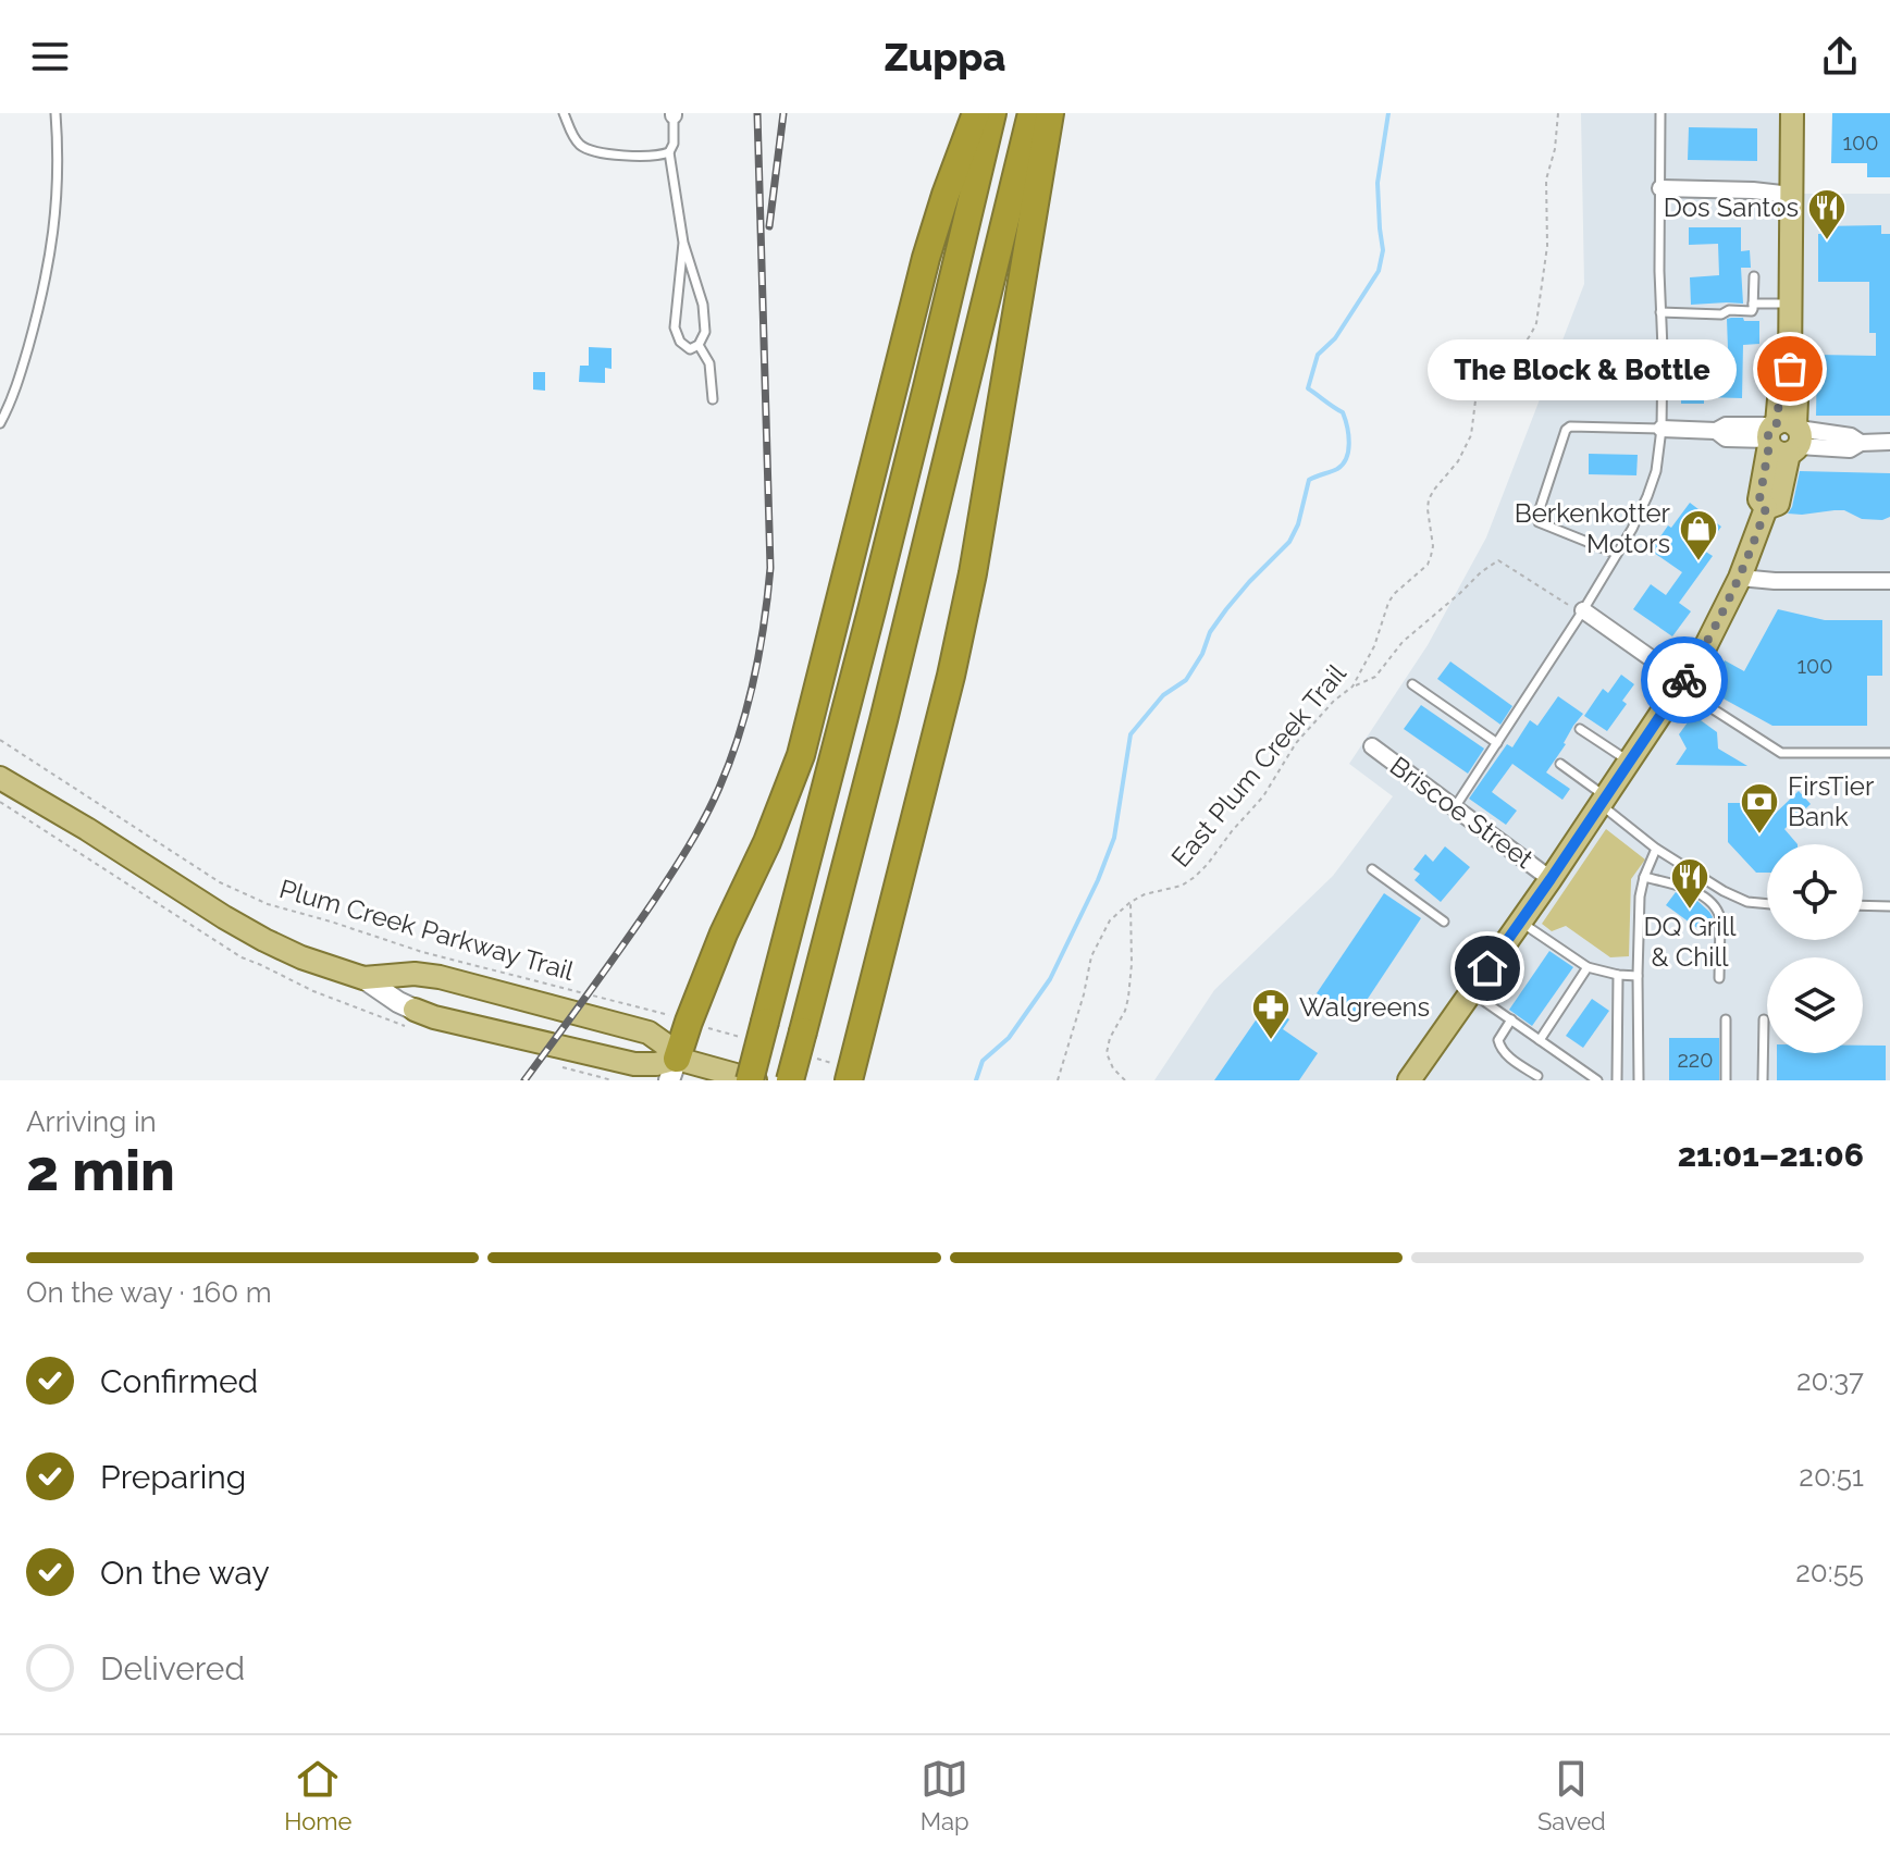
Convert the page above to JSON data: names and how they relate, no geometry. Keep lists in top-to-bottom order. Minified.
{"streets":{"street":["Briscoe Street"],"path":["East Plum Creek Trail","Plum Creek Parkway Trail"]},"places":{"restaurant":["Dos Santos","DQ Grill & Chill"],"other":["The Block & Bottle"],"shop":["Berkenkotter Motors"],"bank":["FirsTier Bank"],"pharmacy":["Walgreens"]},"house_numbers":["100","100","220"],"page":{"header":"Zuppa","bubble":"The Block & Bottle","heading":["2 min","Arriving in","21:01–21:06"],"bar":"On the way · 160 m","list":[["Confirmed","20:37"],["Preparing","20:51"],["On the way","20:55"],"Delivered"],"tabs":["Home","Map","Saved"]}}
